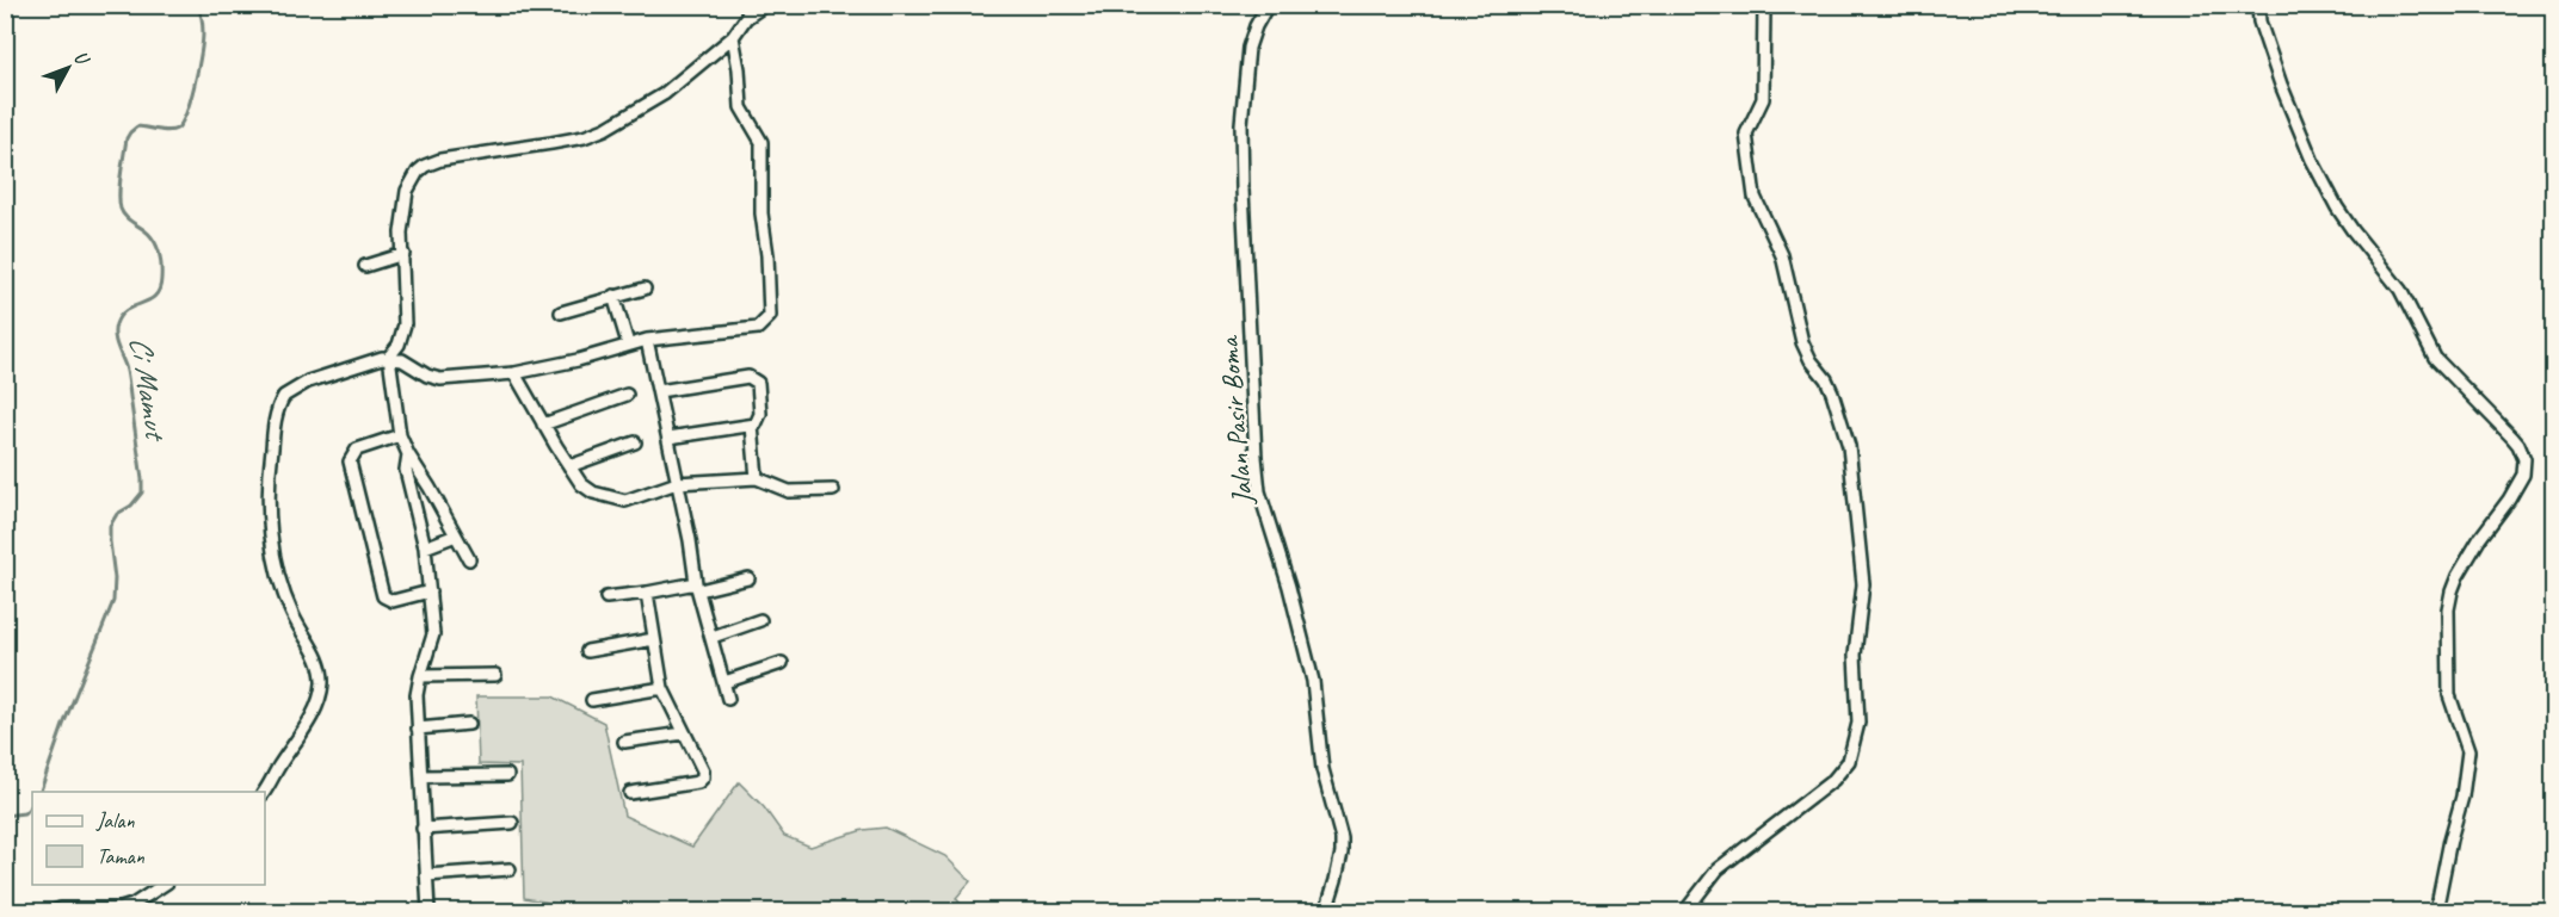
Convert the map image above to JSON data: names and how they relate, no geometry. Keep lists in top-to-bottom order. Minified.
{"streets":{"street":["Jalan Pasir Boma"]},"water":["Ci Mamut"],"legend":["Jalan","Taman"],"north":"top right"}
